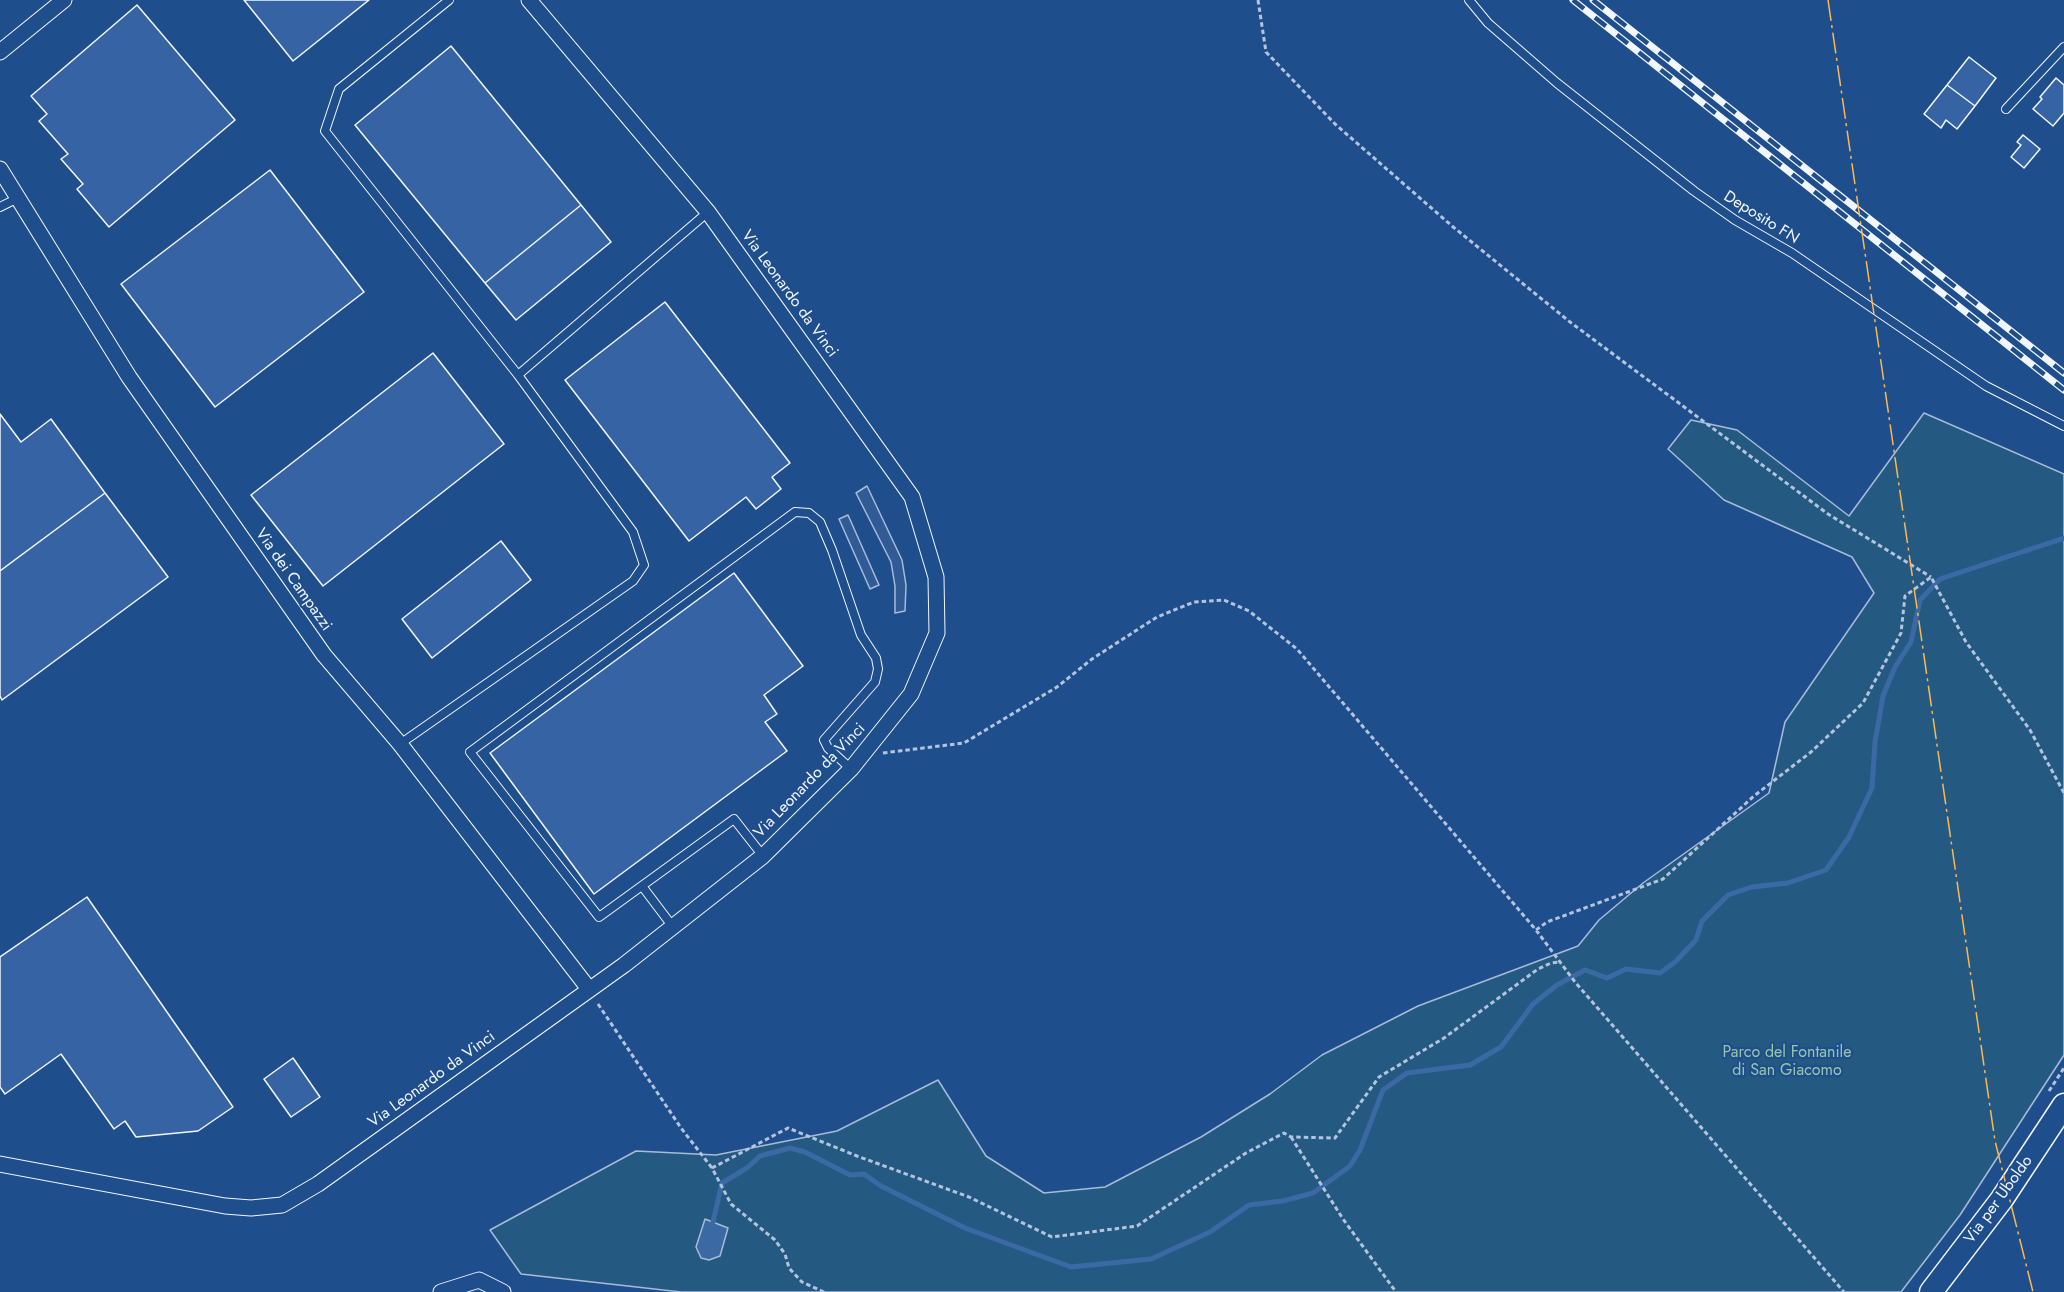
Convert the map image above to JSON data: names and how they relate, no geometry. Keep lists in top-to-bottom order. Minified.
{"streets":{"street":["Via Leonardo da Vinci","Via dei Campazzi","Via per Uboldo"],"lane":["Deposito FN"]},"crossings":[["Via Leonardo da Vinci","Via dei Campazzi"]],"parks":["Parco del Fontanile di San Giacomo"]}
